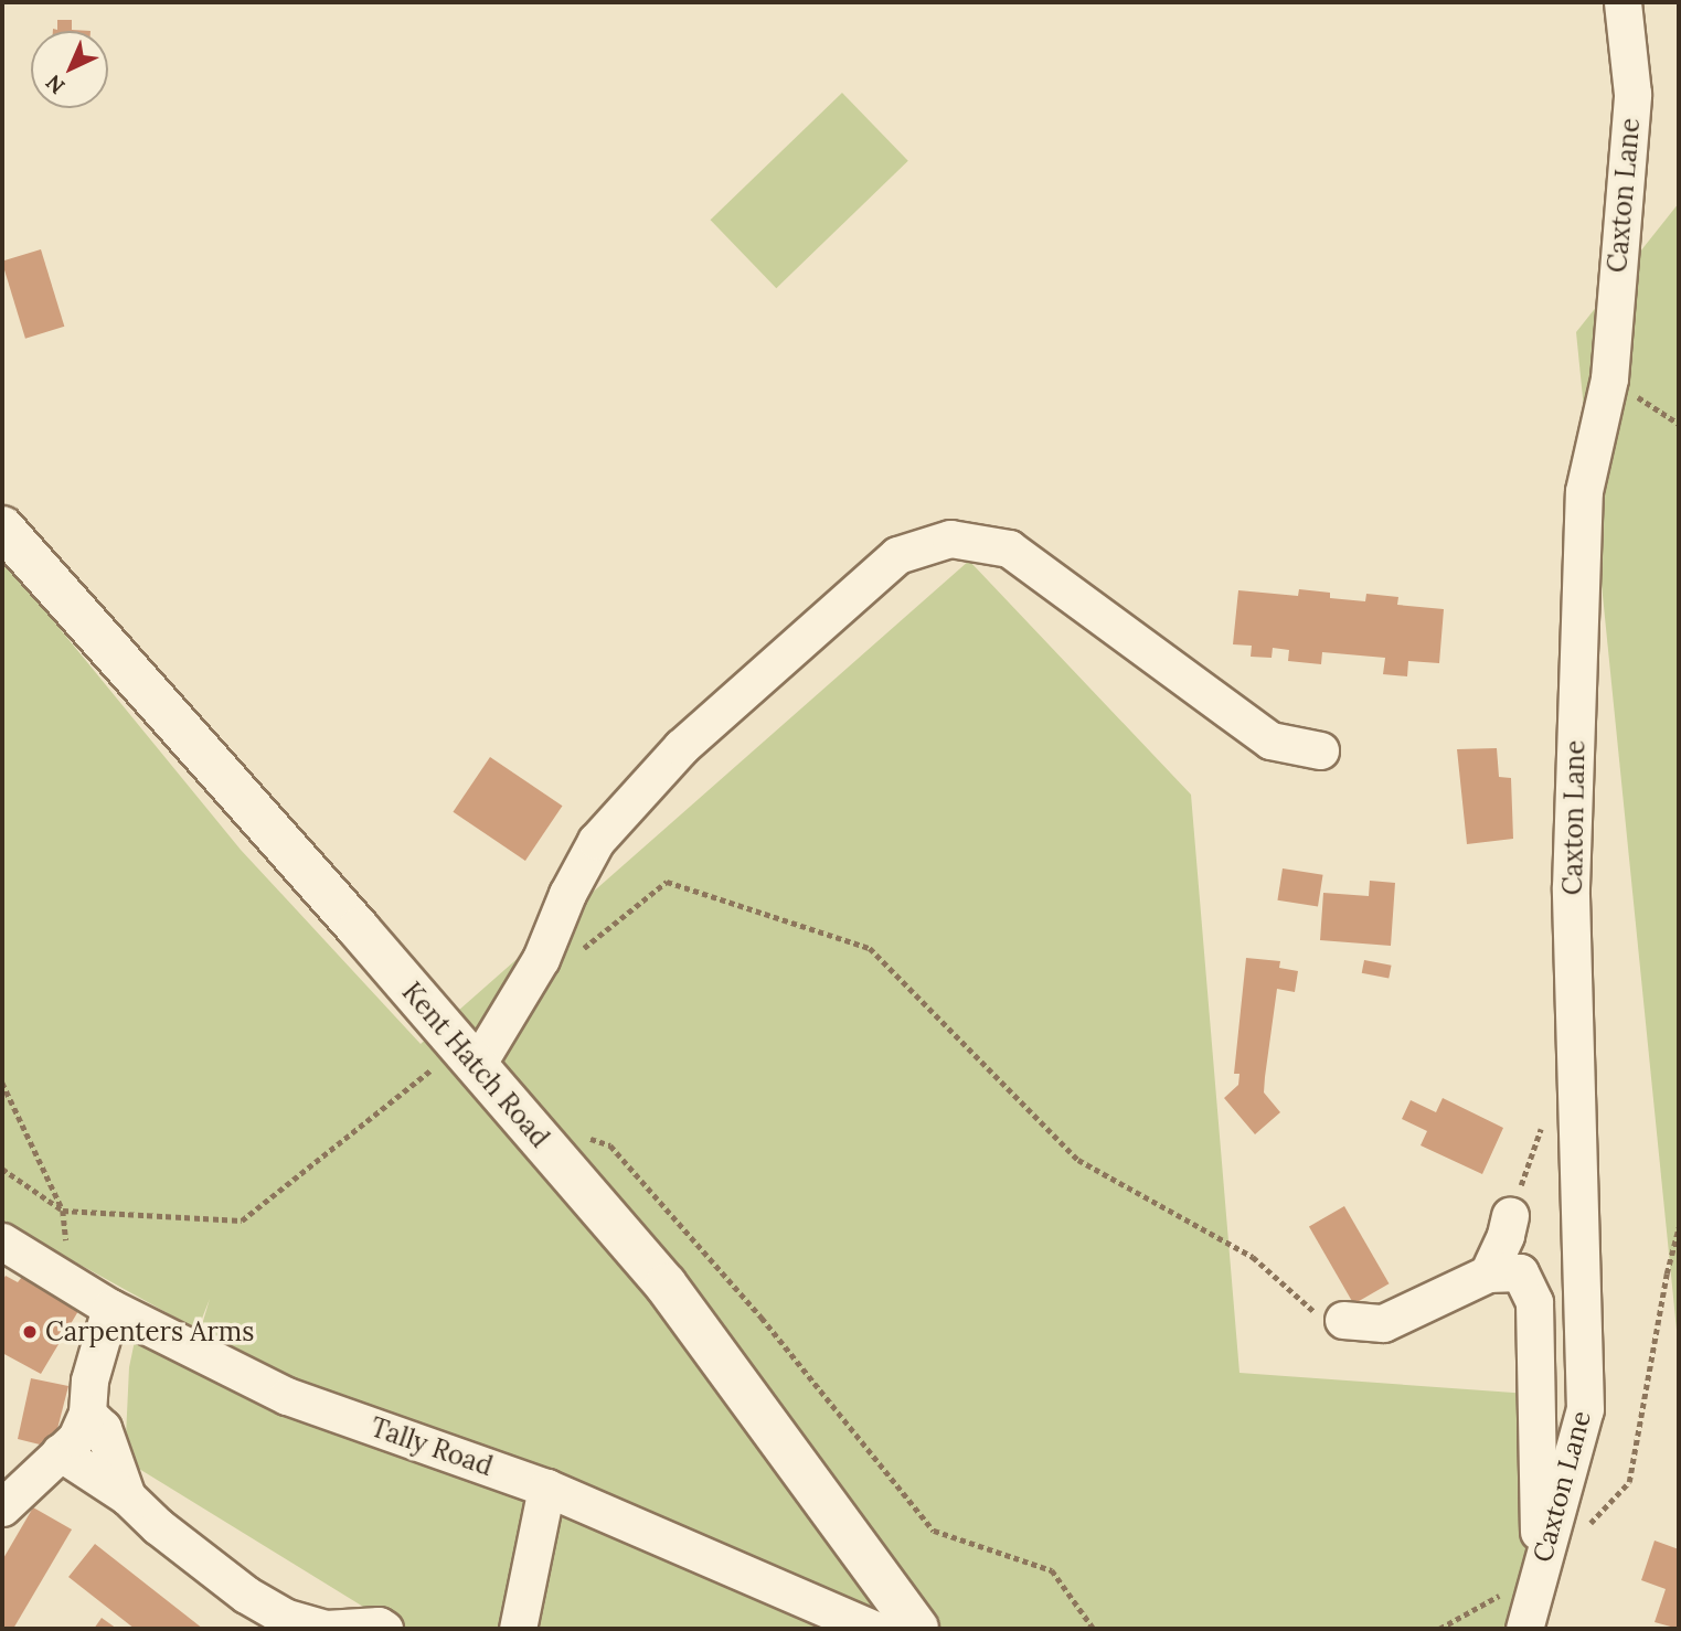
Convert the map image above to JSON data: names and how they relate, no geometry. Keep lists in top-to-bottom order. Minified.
{"streets":{"main road":["Kent Hatch Road"],"street":["Caxton Lane","Tally Road"]},"places":["Carpenters Arms"],"north":"bottom left"}
